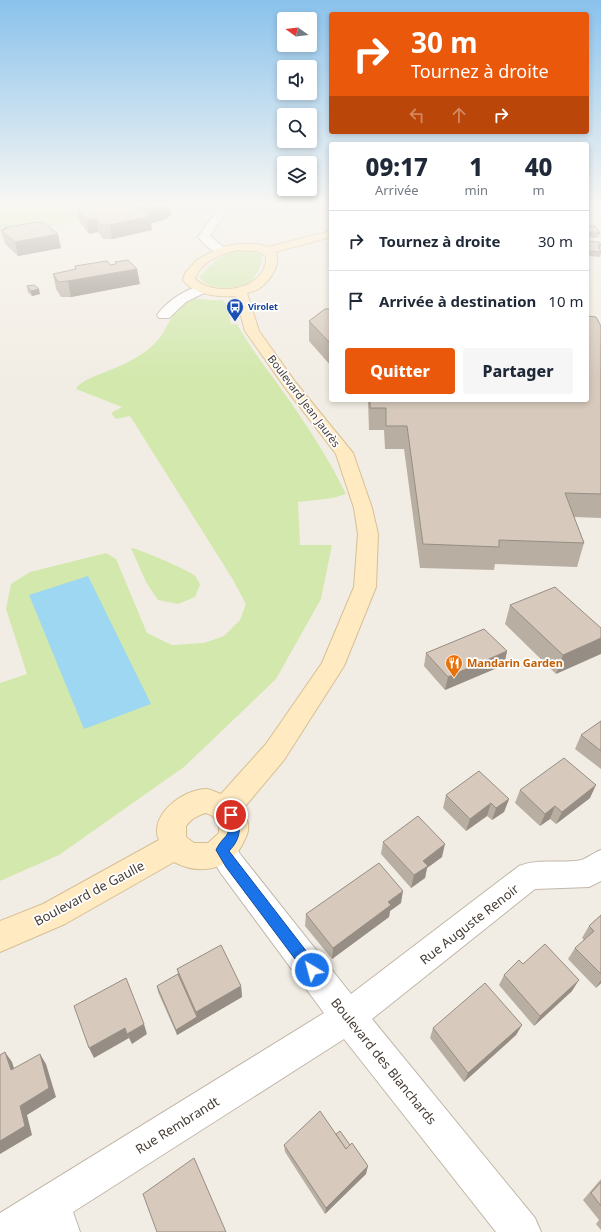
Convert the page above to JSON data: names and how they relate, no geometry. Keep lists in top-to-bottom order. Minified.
{"streets":{"main road":["Boulevard Jean Jaurès","Boulevard de Gaulle"],"street":["Rue Auguste Renoir","Boulevard des Blanchards","Rue Rembrandt"]},"crossings":[["Boulevard Jean Jaurès","Boulevard de Gaulle"],["Boulevard Jean Jaurès","Boulevard des Blanchards"],["Boulevard de Gaulle","Boulevard des Blanchards"],["Rue Auguste Renoir","Boulevard des Blanchards"],["Rue Auguste Renoir","Rue Rembrandt"],["Boulevard des Blanchards","Rue Rembrandt"]],"places":{"bus stop":["Virolet"],"restaurant":["Mandarin Garden"]},"north":"left","page":{"turn":["30 m","Tournez à droite"],"eta":["09:17","Arrivée","1","min","40","m"],"list":[{"name":"Tournez à droite","value":"30 m"},{"name":"Arrivée à destination","value":"10 m"}],"buttons":["Quitter","Partager"]}}
